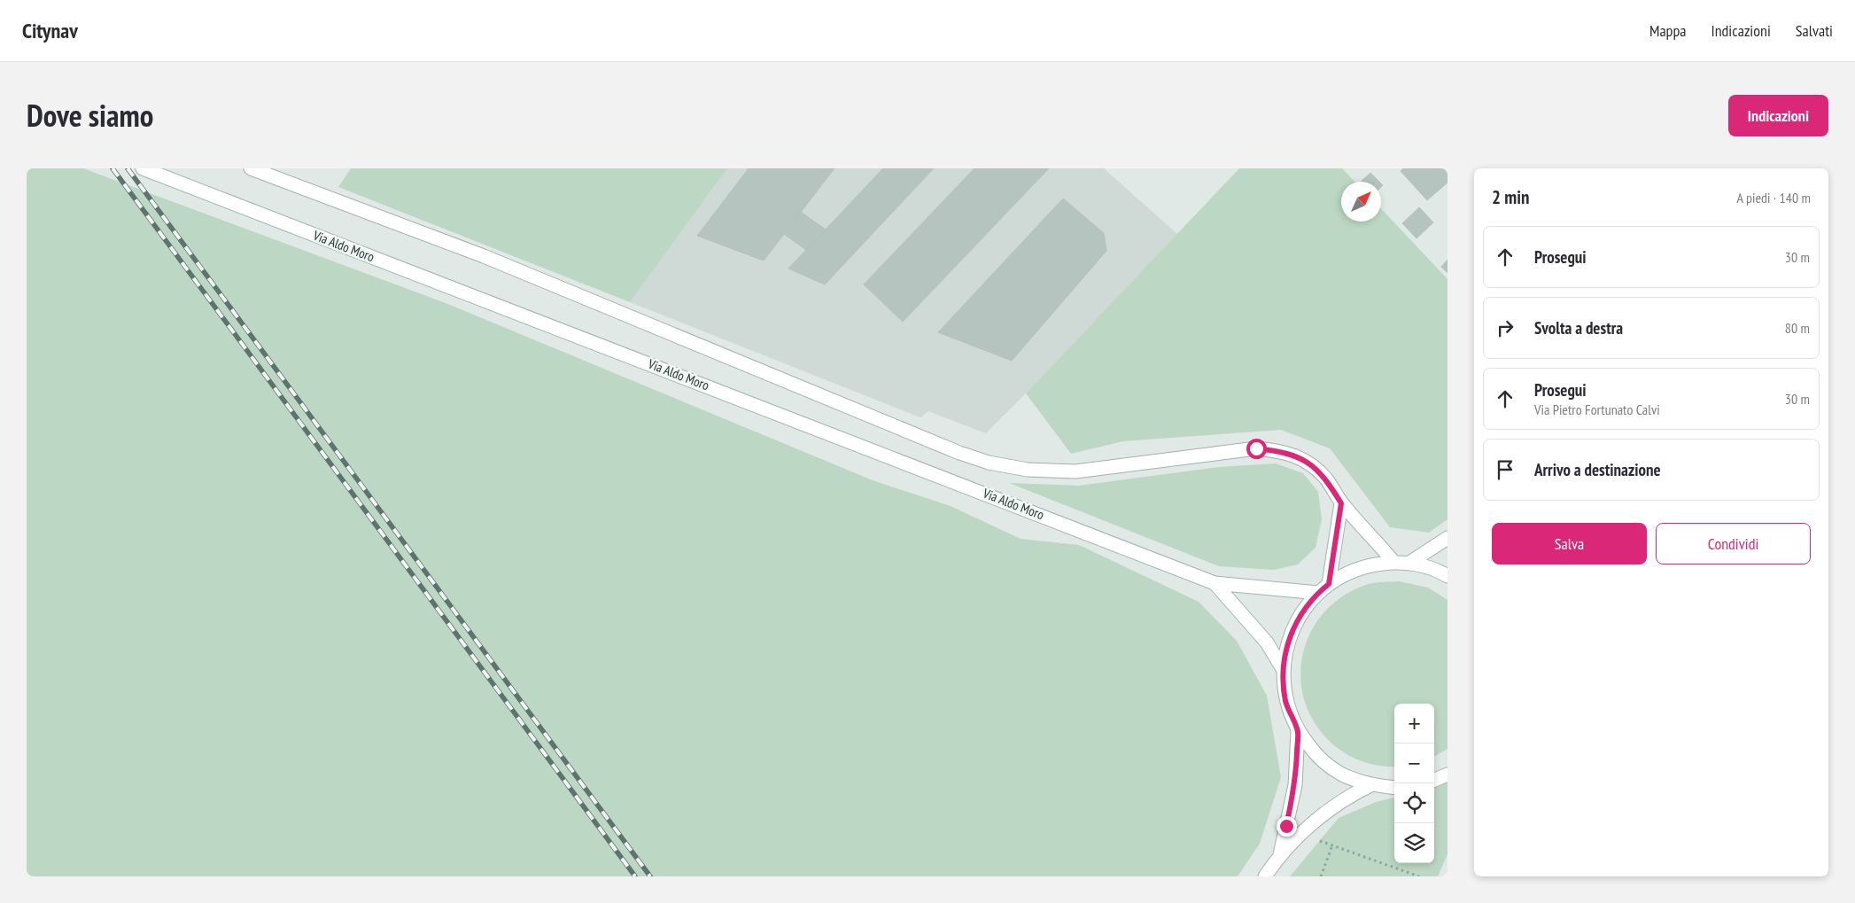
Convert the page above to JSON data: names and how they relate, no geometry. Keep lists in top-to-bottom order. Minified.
{"streets":{"main road":["Via Aldo Moro"]},"north":"top right","page":{"header":"Citynav","nav":["Mappa","Indicazioni","Salvati"],"title":"Dove siamo","buttons":["Indicazioni",["Salva","Condividi"]],"heading":["2 min","A piedi · 140 m"],"list":[["Prosegui","30 m"],["Svolta a destra","80 m"],["Prosegui","Via Pietro Fortunato Calvi","30 m"],"Arrivo a destinazione"],"map_buttons":["+","−"]}}
